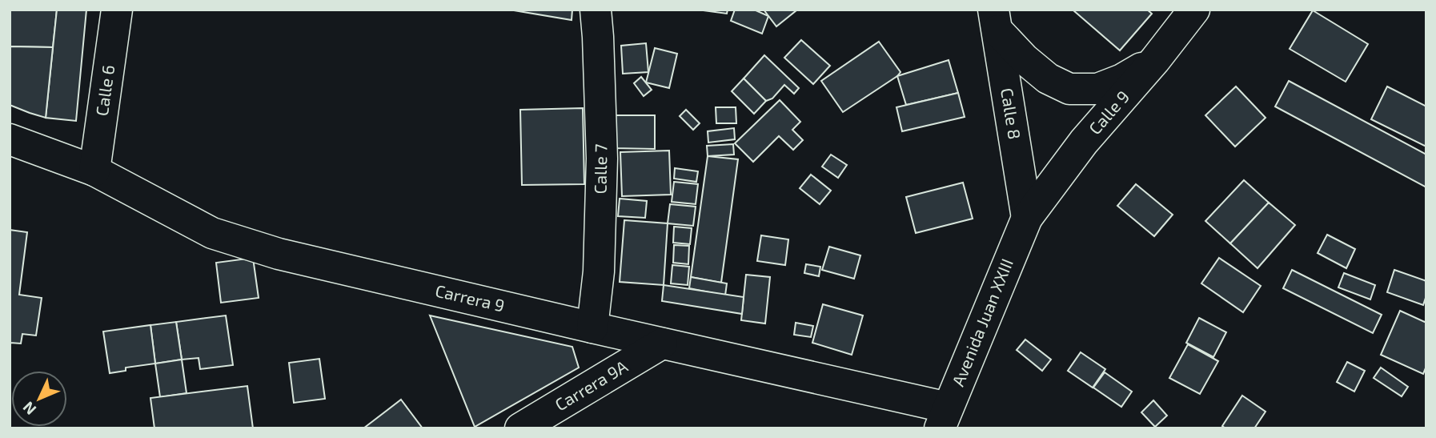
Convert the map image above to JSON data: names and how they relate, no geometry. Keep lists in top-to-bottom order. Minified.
{"streets":{"street":["Calle 6","Calle 9","Calle 8","Calle 7","Carrera 9","Avenida Juan XXIII","Carrera 9A"]},"crossings":[["Calle 6","Carrera 9"],["Calle 9","Calle 8"],["Calle 9","Avenida Juan XXIII"],["Calle 8","Avenida Juan XXIII"],["Calle 7","Carrera 9"],["Carrera 9","Avenida Juan XXIII"],["Carrera 9","Carrera 9A"]],"north":"bottom left"}
